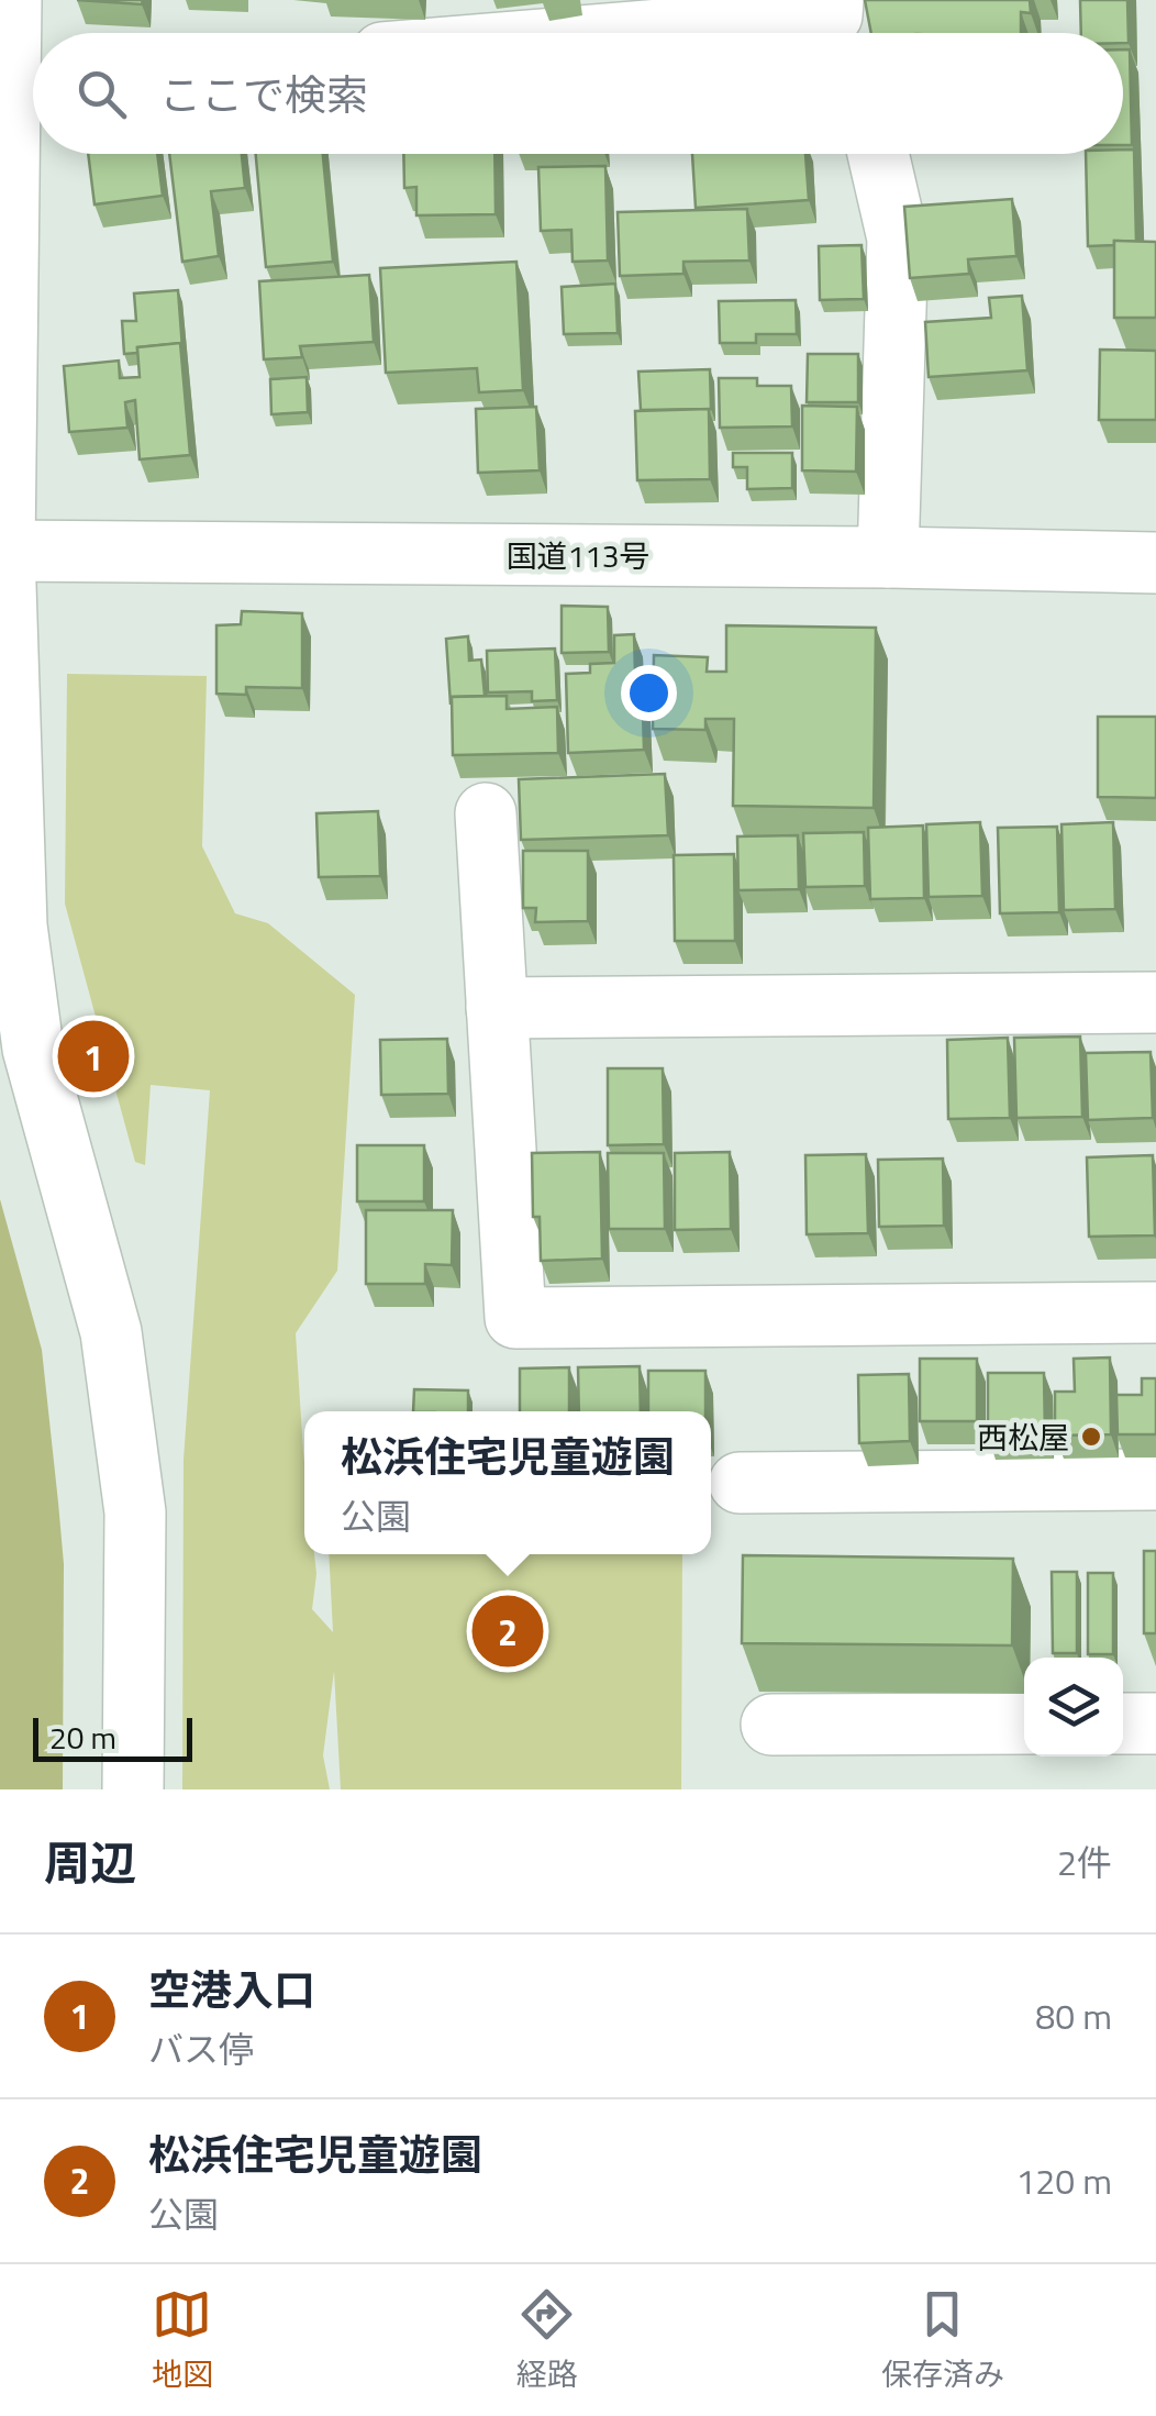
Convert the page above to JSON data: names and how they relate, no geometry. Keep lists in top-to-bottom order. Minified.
{"streets":{"main road":["国道113号"]},"places":["西松屋"],"scale_bar":"20 m","page":{"search":"ここで検索","pins":["1","2"],"popup":["松浜住宅児童遊園","公園"],"scale":"20 m","heading":["周辺","2件"],"list":[{"mark":"1","name":"空港入口","note":"バス停","value":"80 m"},{"mark":"2","name":"松浜住宅児童遊園","note":"公園","value":"120 m"}],"nav":["地図","経路","保存済み"]}}
